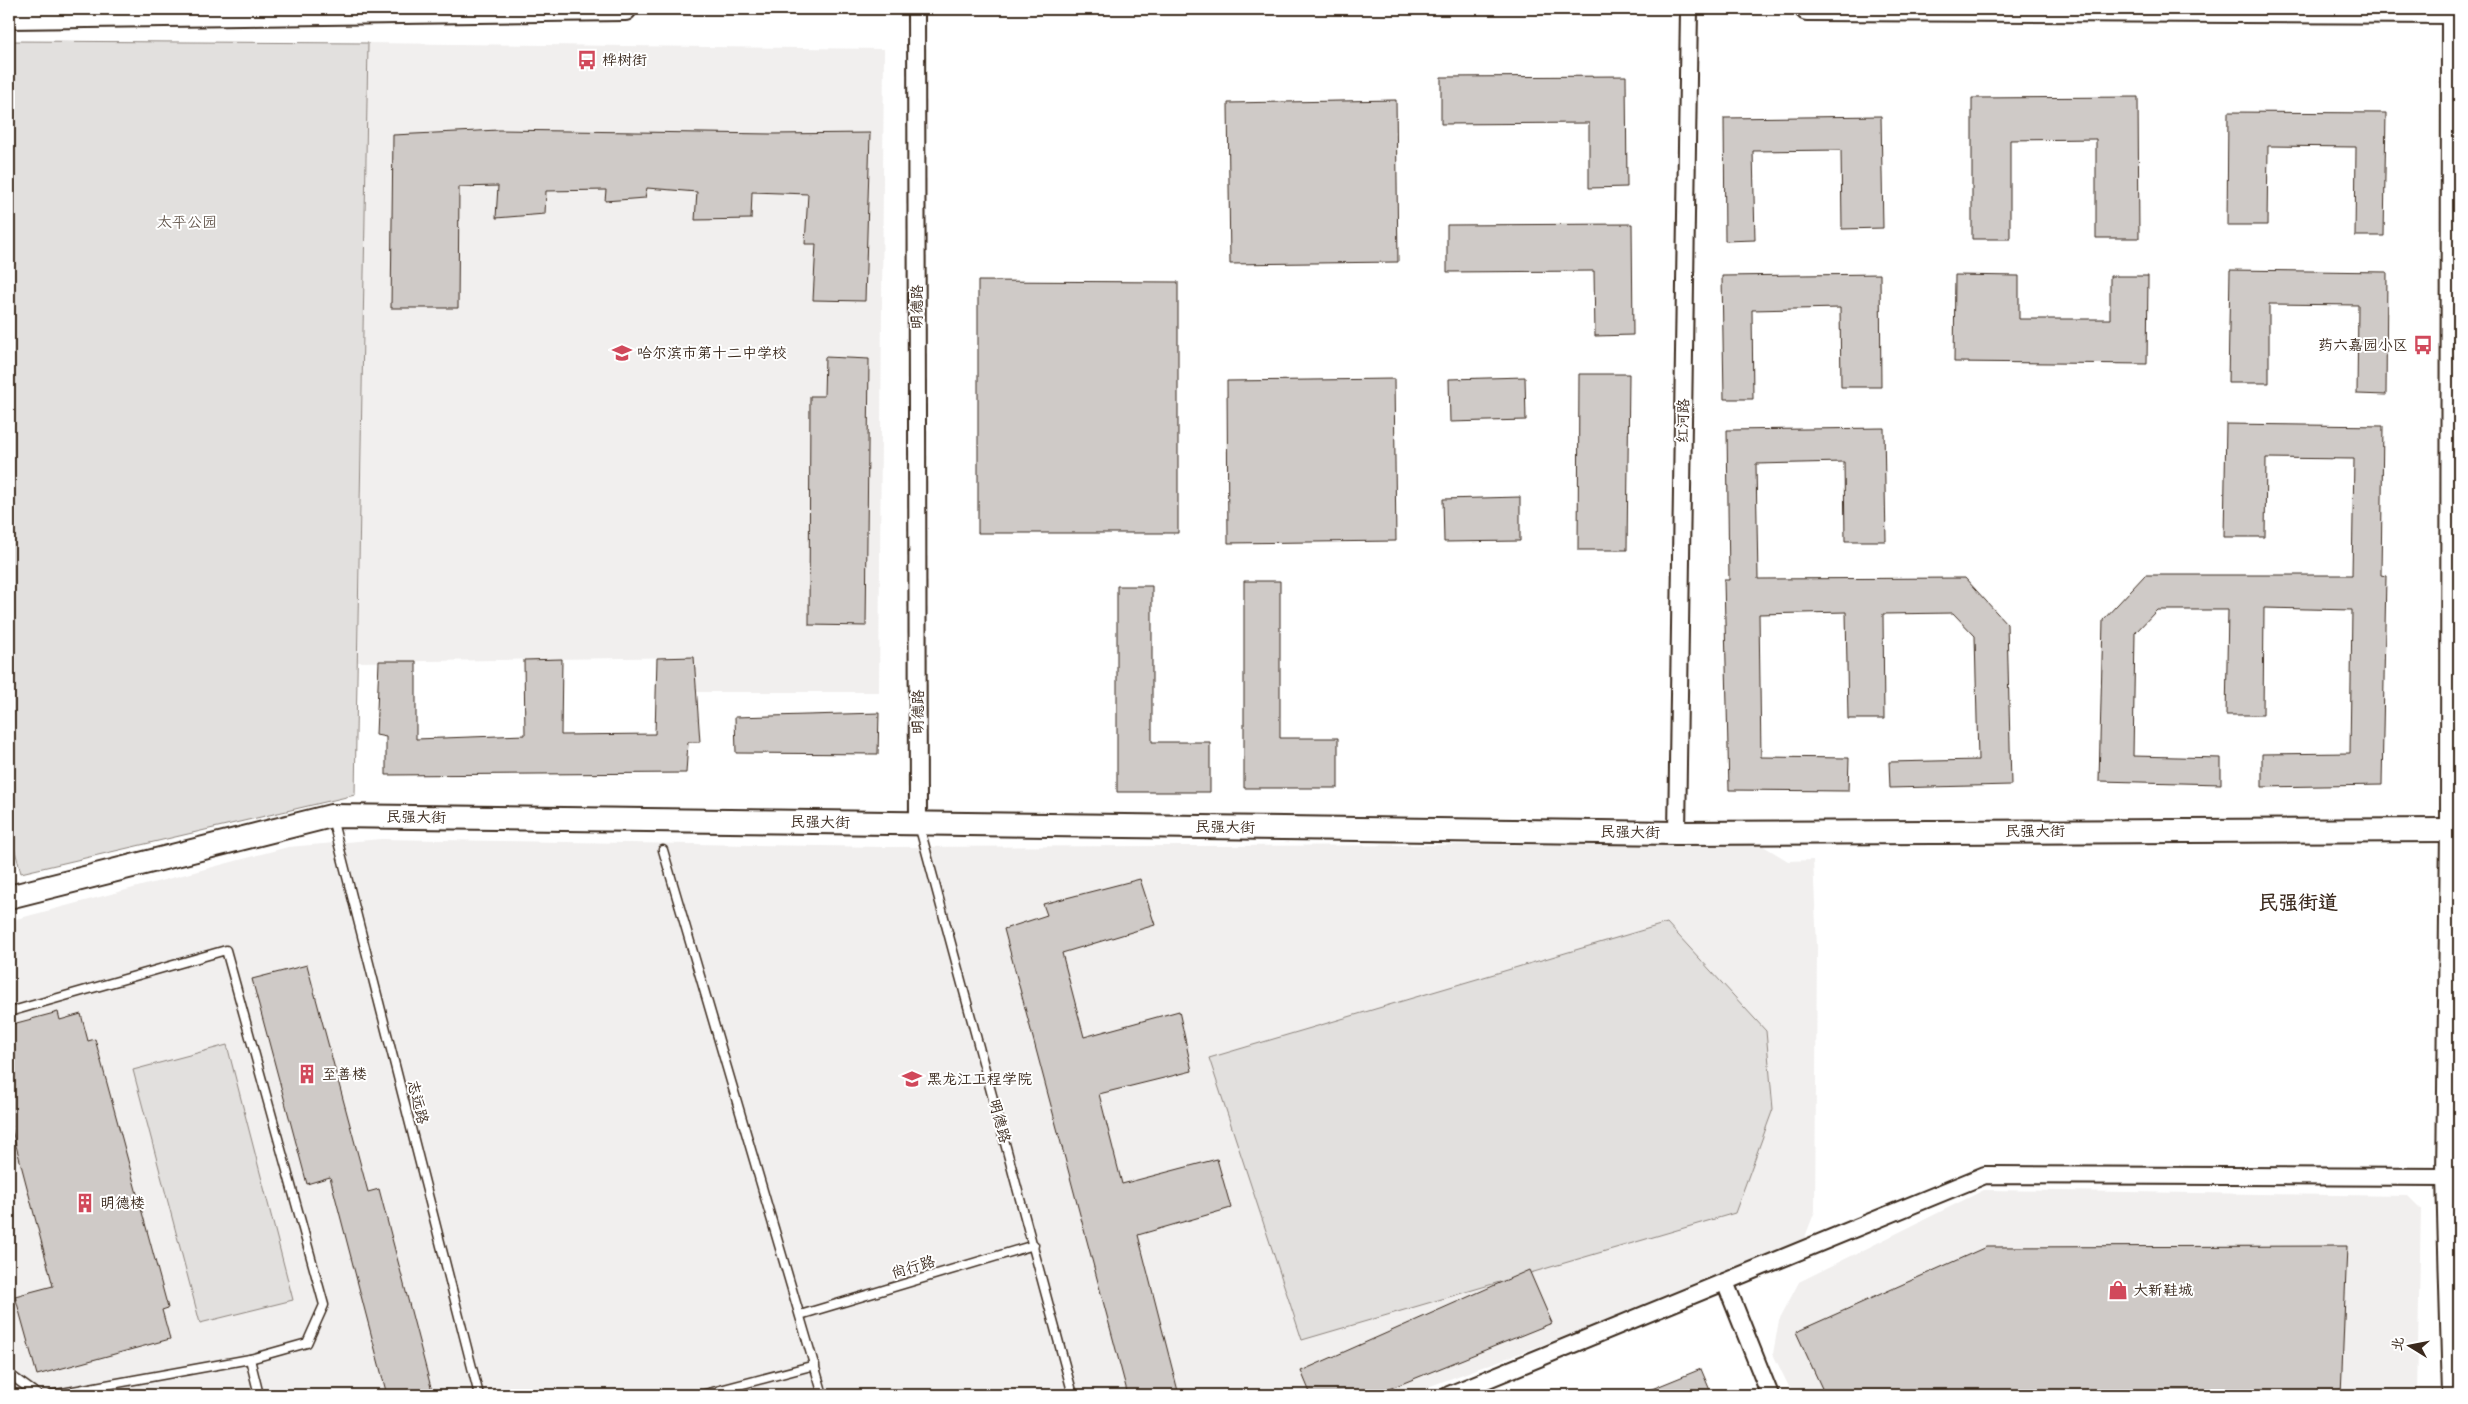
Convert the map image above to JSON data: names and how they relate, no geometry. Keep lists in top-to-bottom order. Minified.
{"streets":{"street":["明德路","红河路","民强大街"],"lane":["志远路","尚行路"]},"crossings":[["明德路","民强大街"],["明德路","尚行路"],["红河路","民强大街"],["民强大街","志远路"]],"districts":["民强街道"],"parks":["太平公园"],"places":{"bus stop":["桦树街","药六嘉园小区"],"school or university":["哈尔滨市第十二中学校","黑龙江工程学院"],"building":["至善楼","明德楼"],"shop":["大新鞋城"]},"north":"left"}
